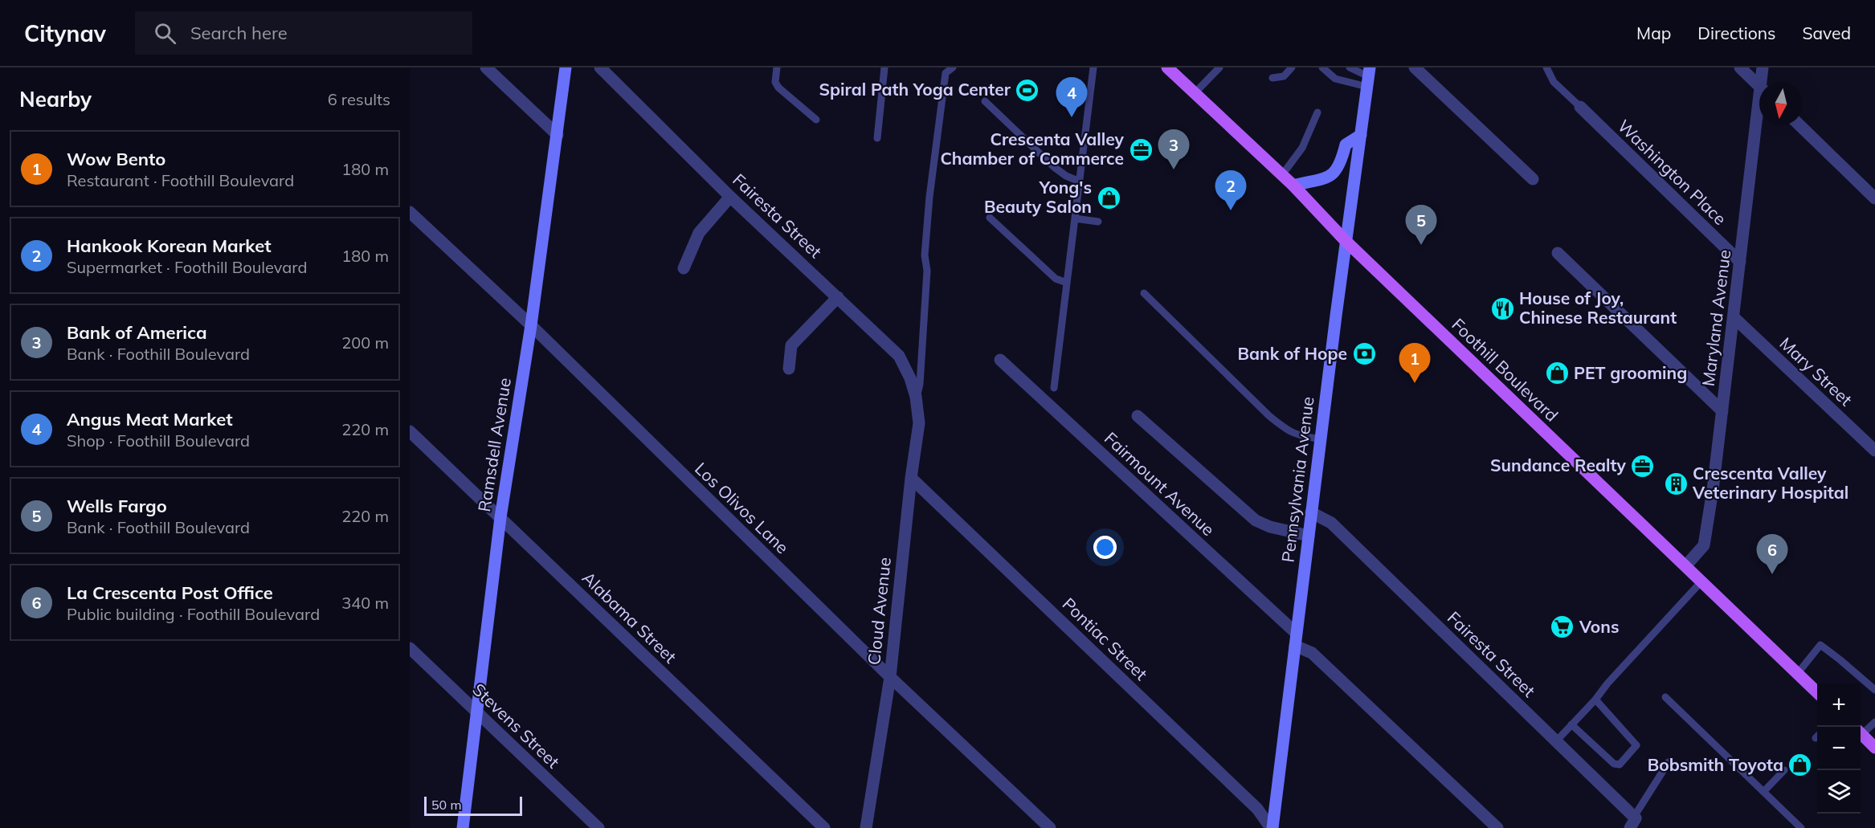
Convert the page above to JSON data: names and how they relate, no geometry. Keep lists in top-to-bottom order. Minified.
{"streets":{"main road":["Foothill Boulevard","Ramsdell Avenue","Pennsylvania Avenue"],"street":["Washington Place","Fairesta Street","Maryland Avenue","Mary Street","Fairmount Avenue","Los Olivos Lane","Cloud Avenue","Alabama Street","Pontiac Street","Stevens Street"]},"crossings":[["Washington Place","Maryland Avenue"],["Fairesta Street","Pennsylvania Avenue"],["Fairesta Street","Cloud Avenue"],["Maryland Avenue","Foothill Boulevard"],["Maryland Avenue","Mary Street"],["Foothill Boulevard","Pennsylvania Avenue"],["Ramsdell Avenue","Los Olivos Lane"],["Ramsdell Avenue","Alabama Street"],["Ramsdell Avenue","Stevens Street"],["Pennsylvania Avenue","Fairmount Avenue"],["Pennsylvania Avenue","Pontiac Street"],["Los Olivos Lane","Cloud Avenue"],["Cloud Avenue","Pontiac Street"]],"places":{"sports":["Spiral Path Yoga Center"],"office":["Crescenta Valley Chamber of Commerce","Sundance Realty"],"shop":["Yong's Beauty Salon","PET grooming","Bobsmith Toyota"],"restaurant":["House of Joy, Chinese Restaurant"],"bank":["Bank of Hope"],"building":["Crescenta Valley Veterinary Hospital"],"supermarket":["Vons"]},"scale_bar":"50 m","north":"bottom","page":{"header":"Citynav","search":"Search here","nav":["Map","Directions","Saved"],"heading":["Nearby","6 results"],"pins":["4","3","2","5","1","6"],"list":[{"mark":"1","name":"Wow Bento","note":"Restaurant · Foothill Boulevard","value":"180 m"},{"mark":"2","name":"Hankook Korean Market","note":"Supermarket · Foothill Boulevard","value":"180 m"},{"mark":"3","name":"Bank of America","note":"Bank · Foothill Boulevard","value":"200 m"},{"mark":"4","name":"Angus Meat Market","note":"Shop · Foothill Boulevard","value":"220 m"},{"mark":"5","name":"Wells Fargo","note":"Bank · Foothill Boulevard","value":"220 m"},{"mark":"6","name":"La Crescenta Post Office","note":"Public building · Foothill Boulevard","value":"340 m"}],"map_buttons":["+","−"],"scale":"50 m"}}
